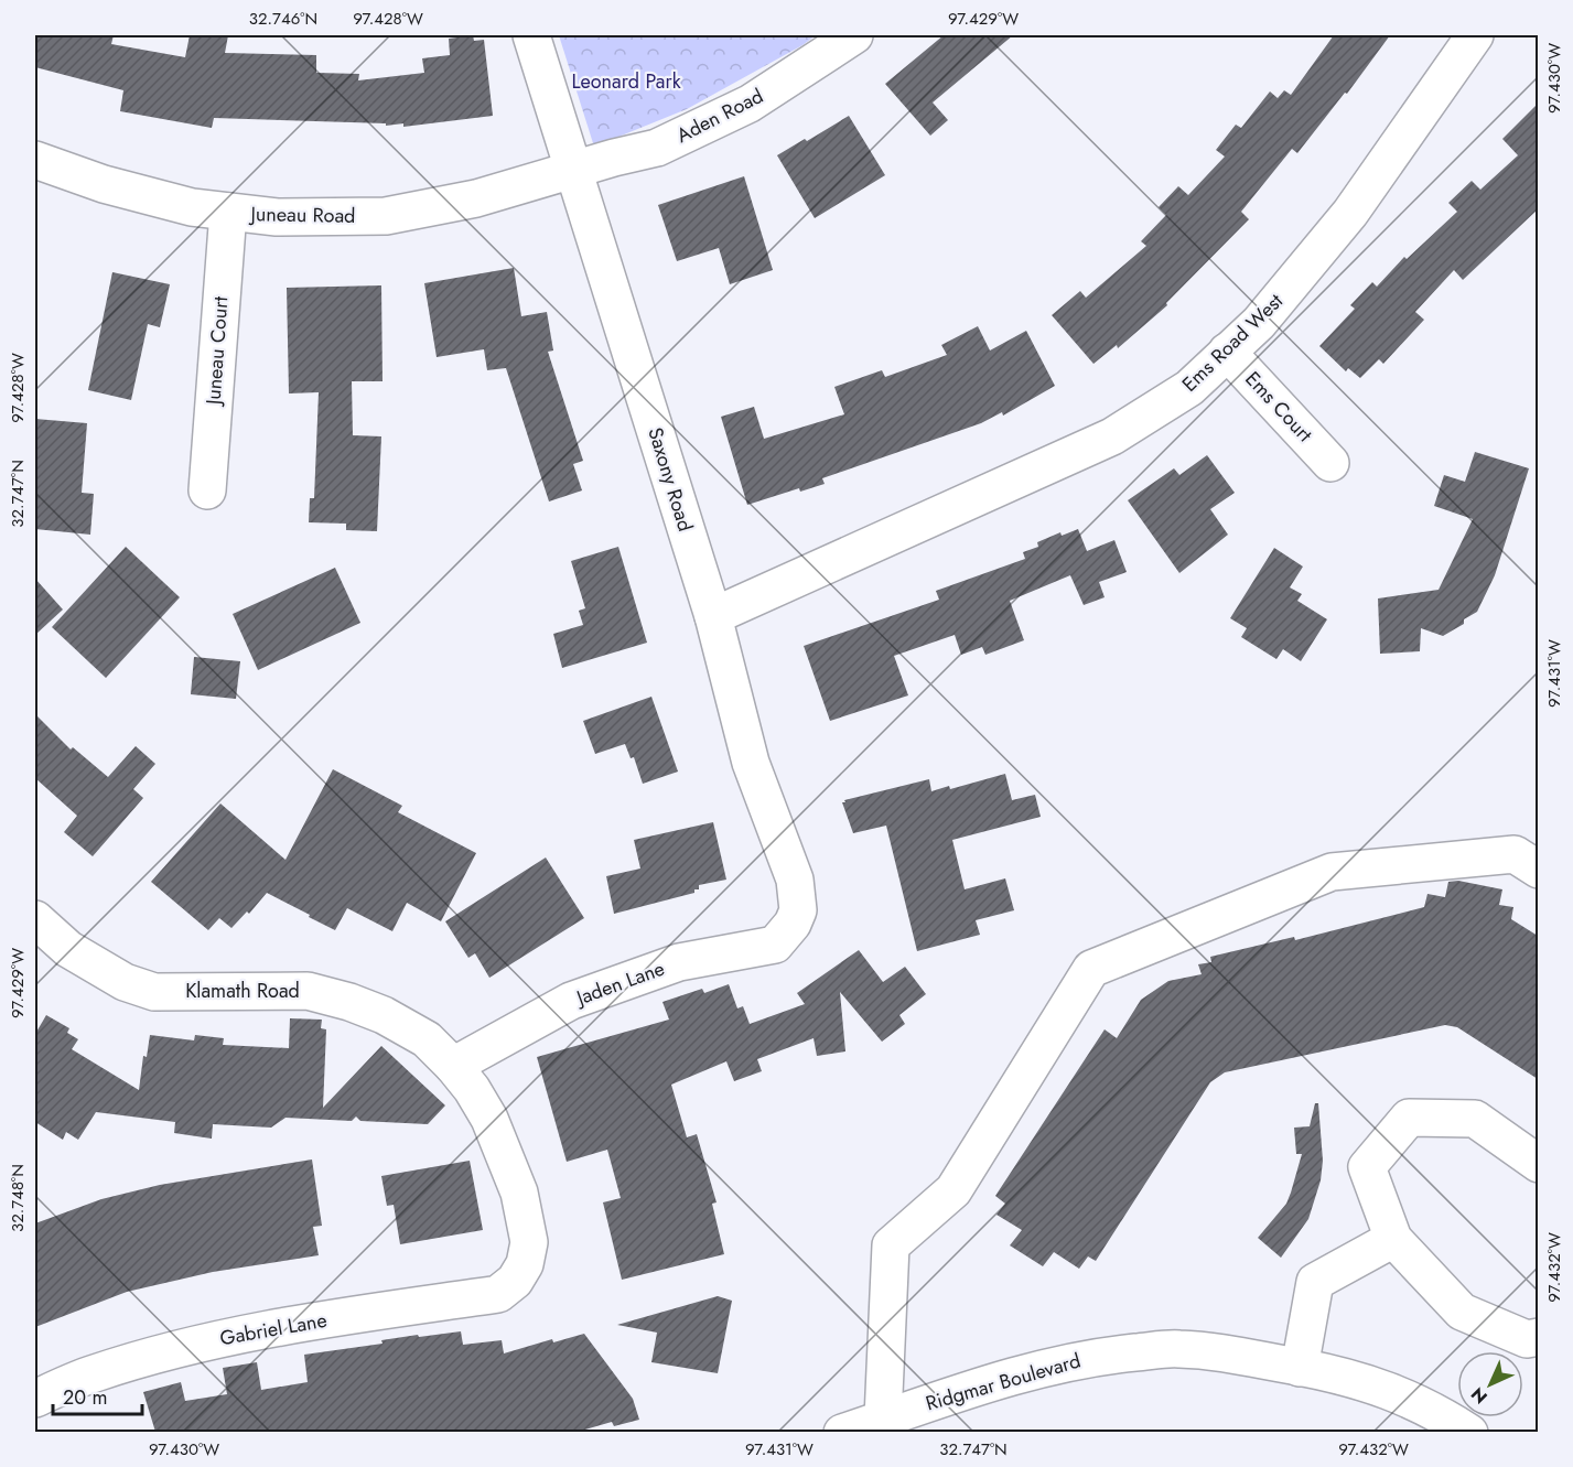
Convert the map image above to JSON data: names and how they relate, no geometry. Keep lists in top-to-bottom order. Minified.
{"streets":{"street":["Aden Road","Juneau Road","Ems Road West","Juneau Court","Ems Court","Saxony Road","Jaden Lane","Klamath Road","Gabriel Lane","Ridgmar Boulevard"]},"crossings":[["Aden Road","Juneau Road"],["Aden Road","Saxony Road"],["Juneau Road","Juneau Court"],["Juneau Road","Saxony Road"],["Ems Road West","Ems Court"],["Ems Road West","Saxony Road"],["Saxony Road","Jaden Lane"],["Jaden Lane","Klamath Road"],["Klamath Road","Gabriel Lane"]],"parks":["Leonard Park"],"scale_bar":"20 m","north":"bottom left","coordinates":["32.746°N","97.428°W","97.429°W","97.430°W","32.747°N","97.431°W","32.748°N","97.432°W"]}
